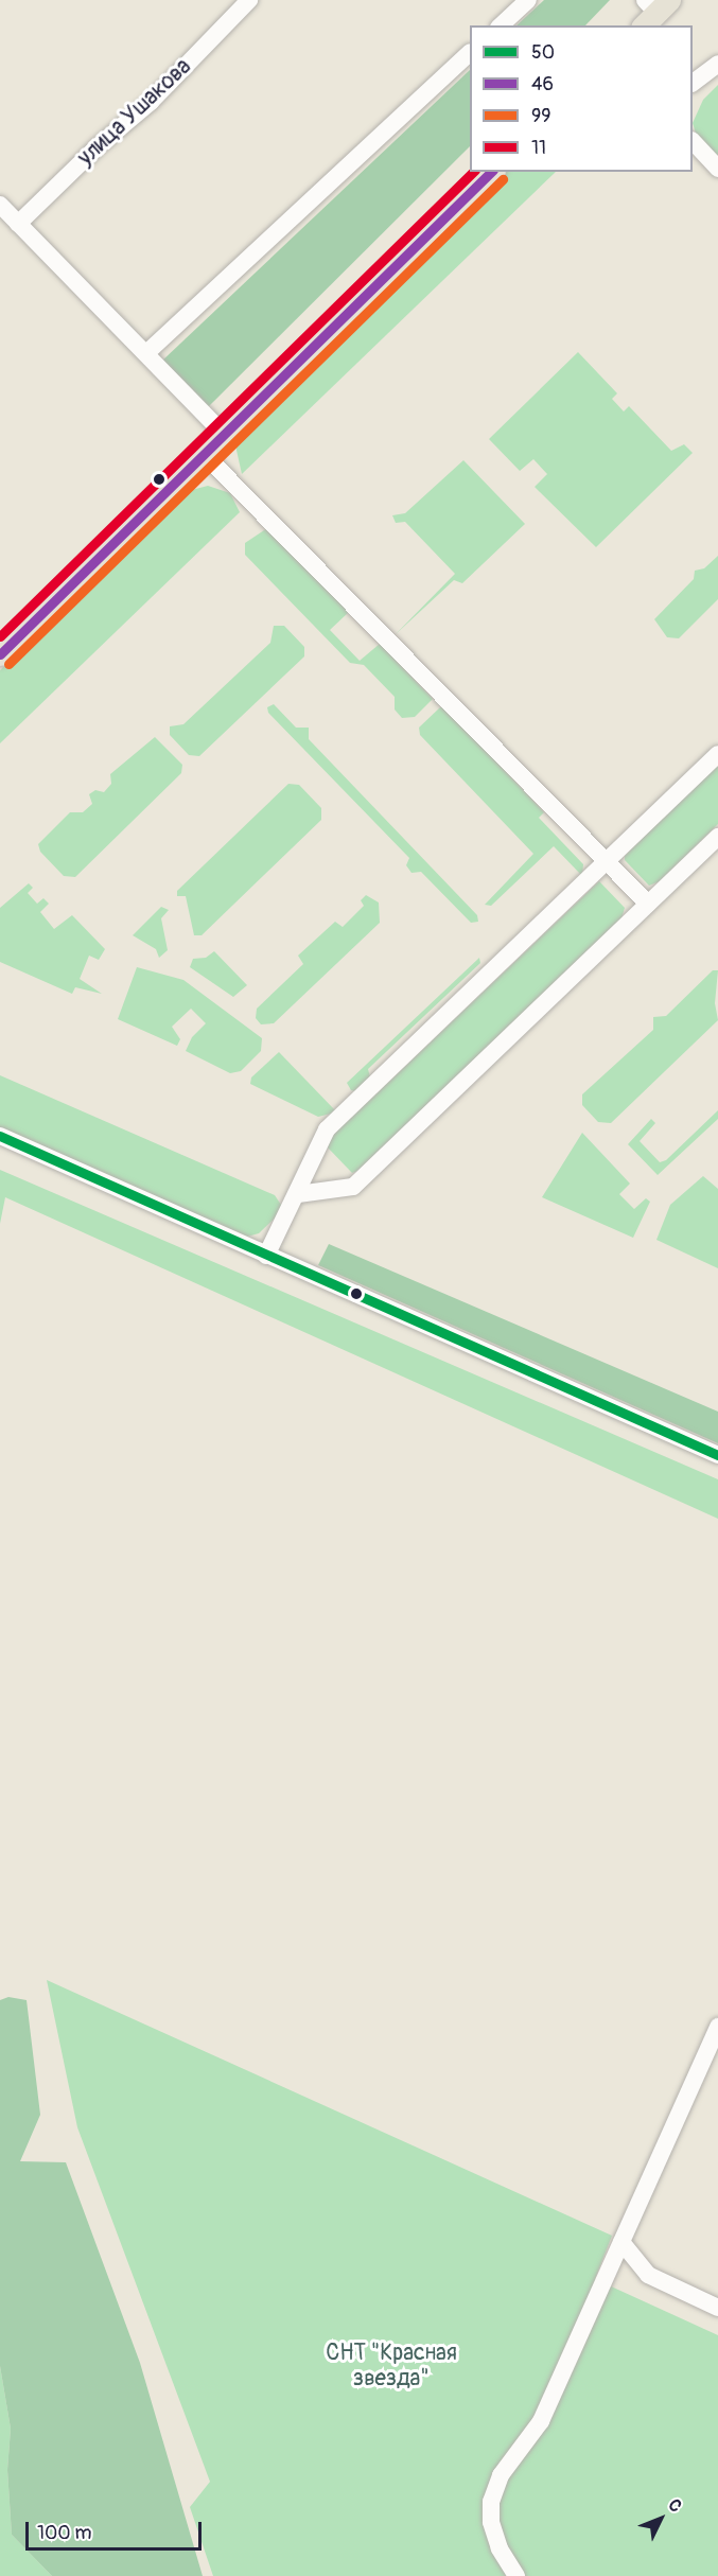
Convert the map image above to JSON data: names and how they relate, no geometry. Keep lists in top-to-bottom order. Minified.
{"streets":{"street":["улица Ушакова"]},"parks":["СНТ \"Красная звезда\""],"lines":["transit line 46","transit line 11","transit line 99","transit line 50"],"legend":["50","46","99","11"],"scale_bar":"100 m","north":"top right"}
